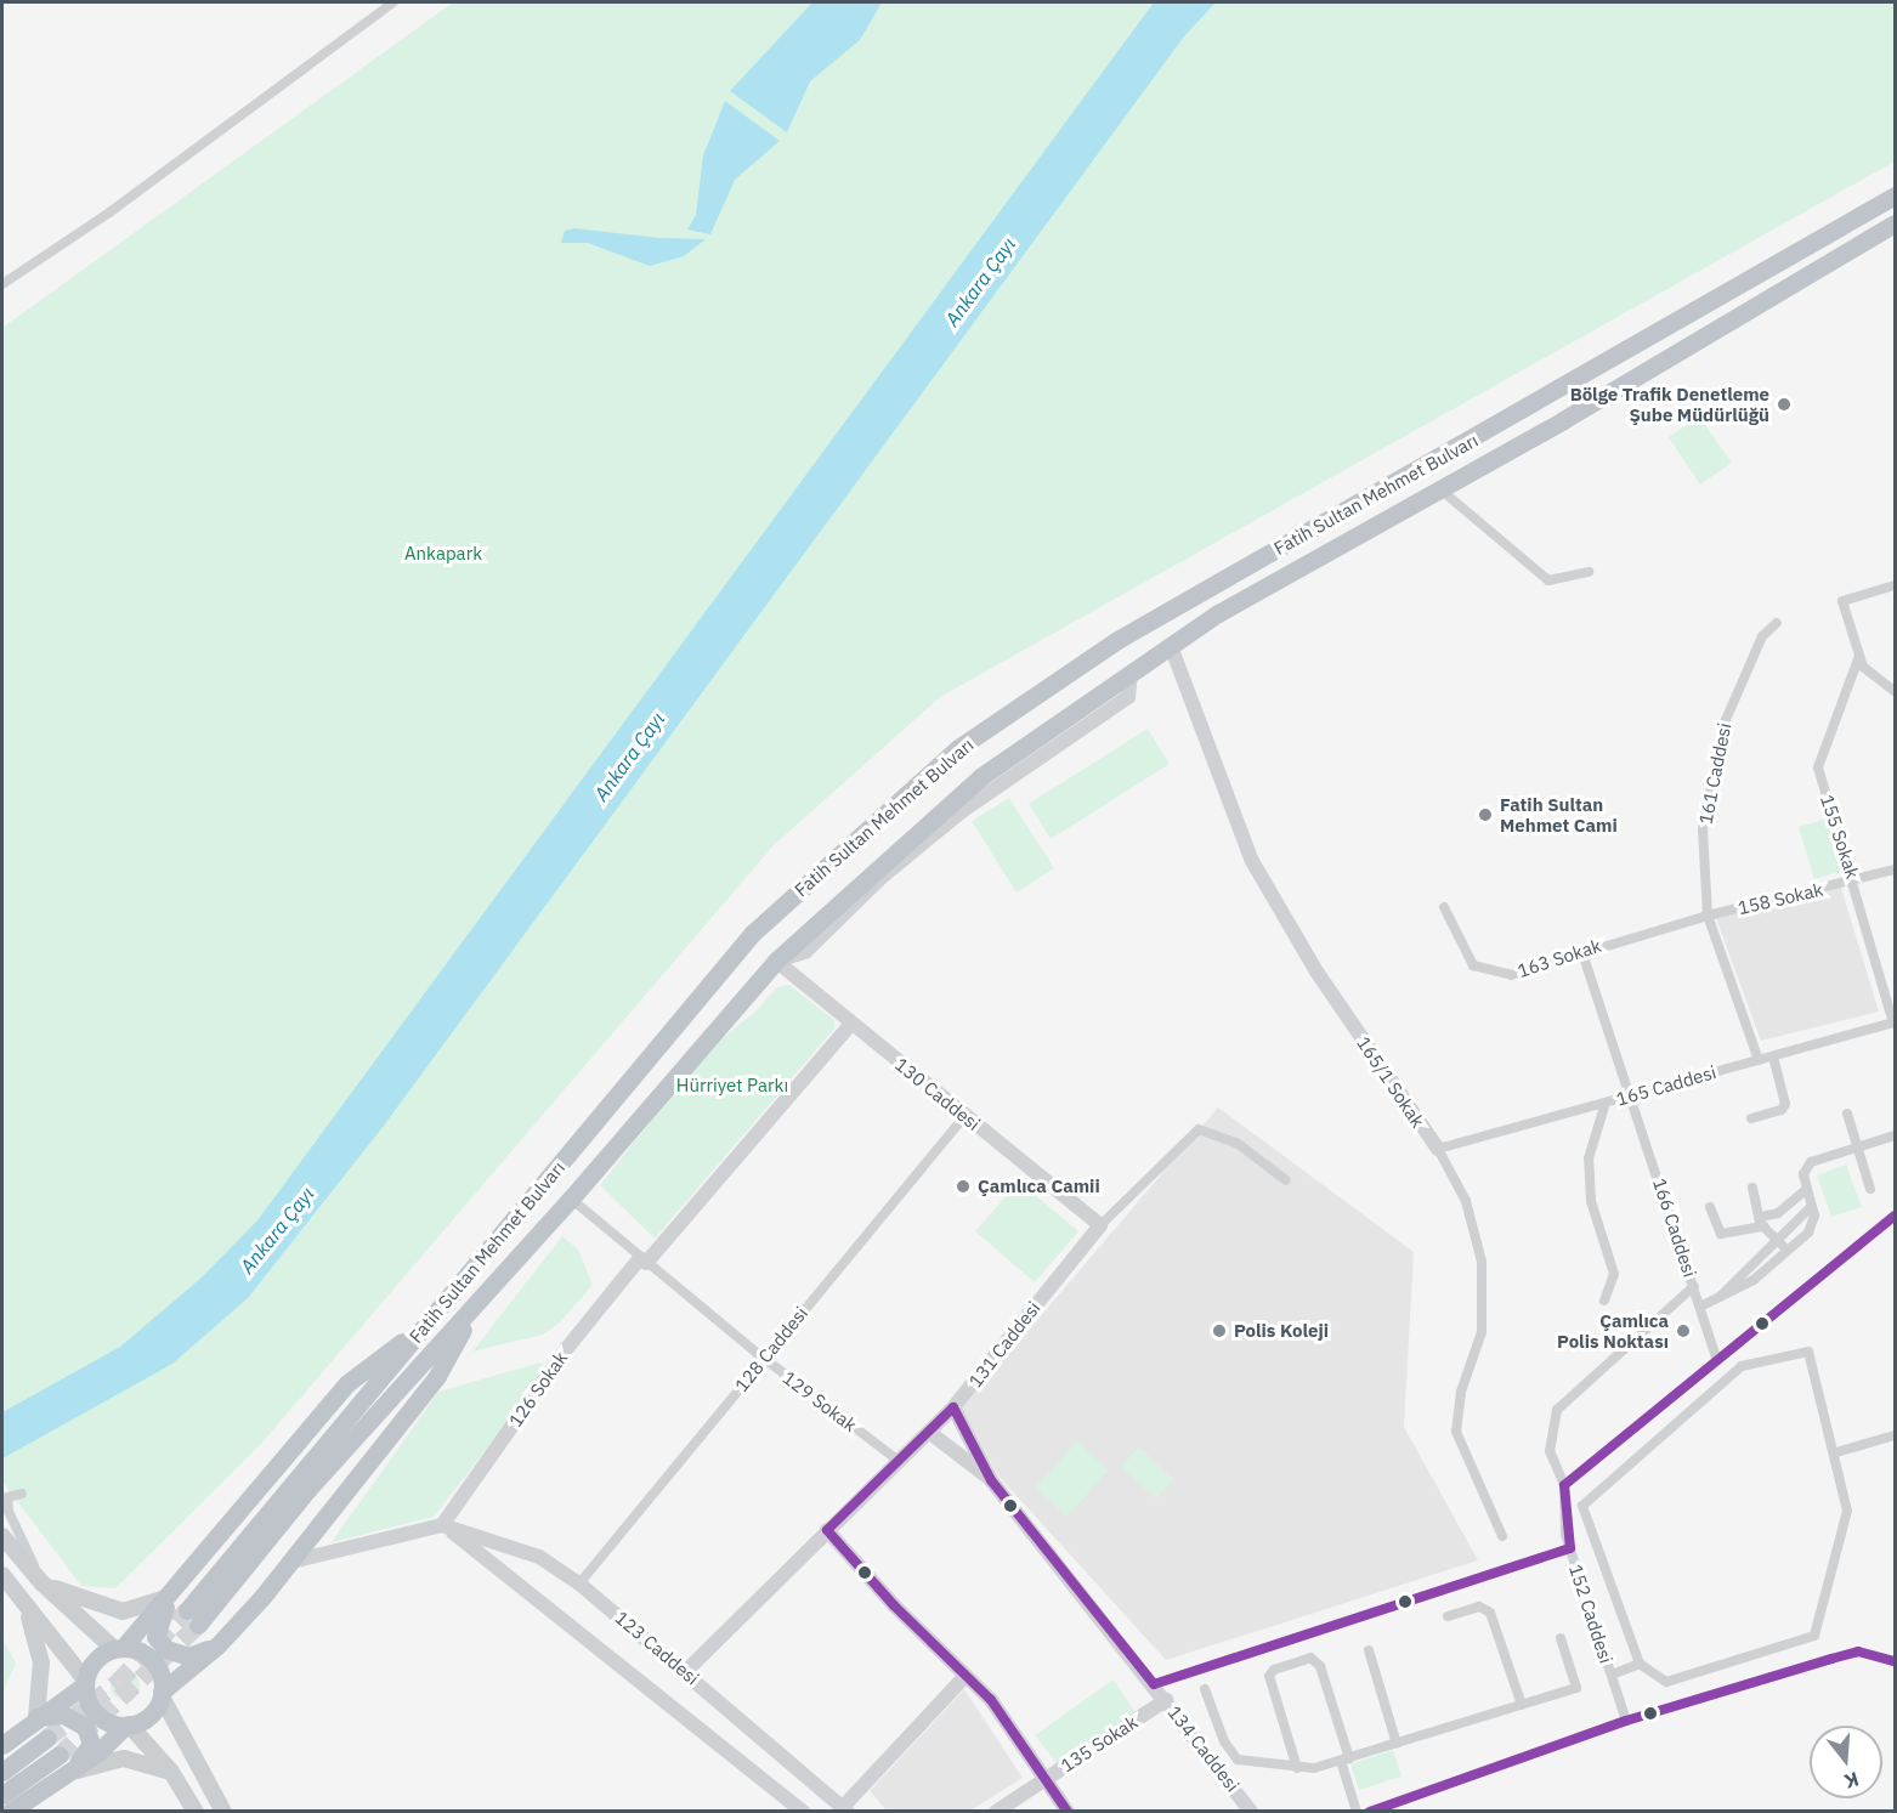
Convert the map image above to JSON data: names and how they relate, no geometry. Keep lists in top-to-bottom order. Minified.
{"streets":{"highway":["Fatih Sultan Mehmet Bulvarı"],"street":["161 Caddesi","155 Sokak","158 Sokak","163 Sokak","165/1 Sokak","165 Caddesi","130 Caddesi","166 Caddesi","131 Caddesi","128 Caddesi","126 Sokak","129 Sokak","152 Caddesi","123 Caddesi","135 Sokak","134 Caddesi"]},"crossings":[["Fatih Sultan Mehmet Bulvarı","165/1 Sokak"],["Fatih Sultan Mehmet Bulvarı","130 Caddesi"],["Fatih Sultan Mehmet Bulvarı","129 Sokak"],["161 Caddesi","158 Sokak"],["161 Caddesi","163 Sokak"],["161 Caddesi","165 Caddesi"],["155 Sokak","158 Sokak"],["155 Sokak","165 Caddesi"],["158 Sokak","163 Sokak"],["163 Sokak","166 Caddesi"],["165/1 Sokak","165 Caddesi"],["165 Caddesi","166 Caddesi"],["130 Caddesi","131 Caddesi"],["130 Caddesi","128 Caddesi"],["130 Caddesi","126 Sokak"],["166 Caddesi","152 Caddesi"],["131 Caddesi","129 Sokak"],["131 Caddesi","123 Caddesi"],["131 Caddesi","134 Caddesi"],["128 Caddesi","129 Sokak"],["128 Caddesi","123 Caddesi"],["126 Sokak","129 Sokak"],["126 Sokak","123 Caddesi"],["135 Sokak","134 Caddesi"]],"water":["Ankara Çayı"],"parks":["Ankapark","Hürriyet Parkı"],"places":["Bölge Trafik Denetleme Şube Müdürlüğü","Fatih Sultan Mehmet Cami","Çamlıca Camii","Polis Koleji","Çamlıca Polis Noktası"],"north":"bottom"}
